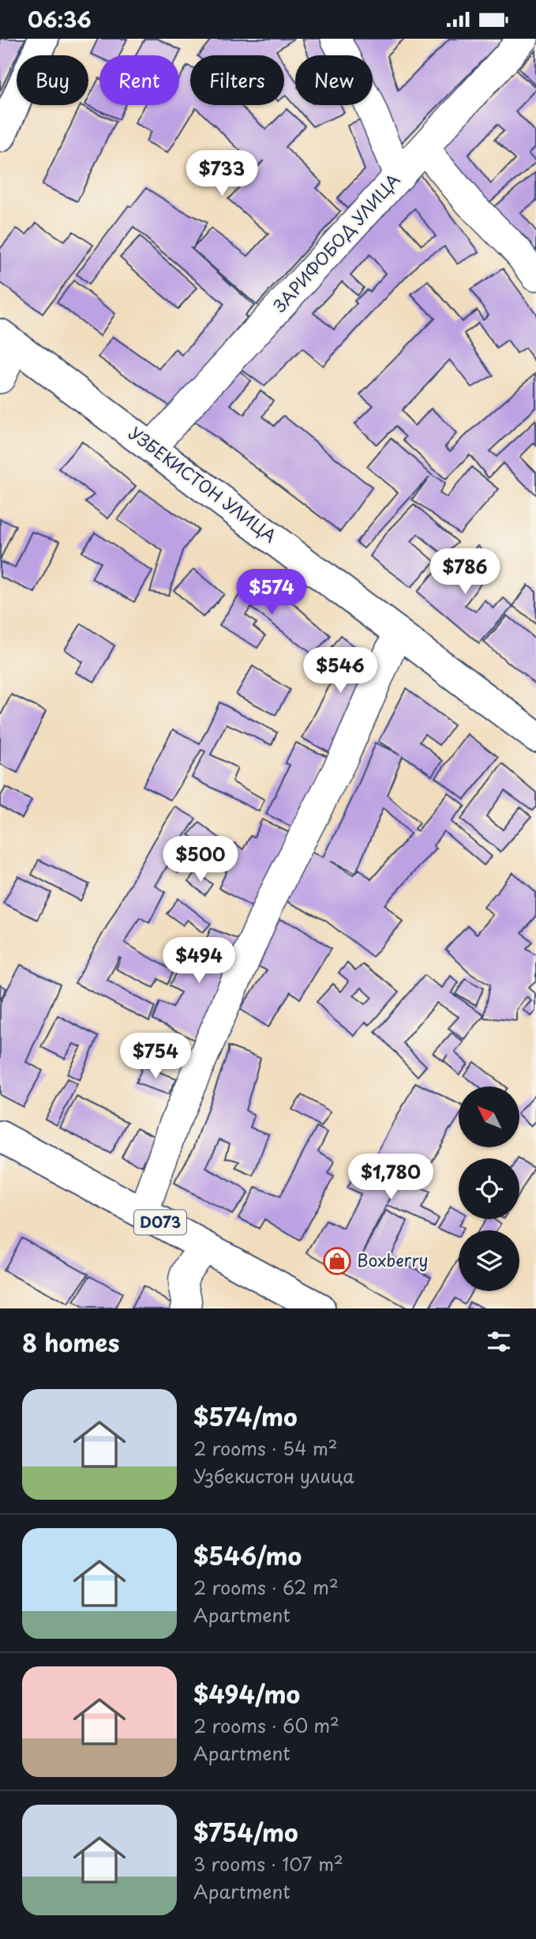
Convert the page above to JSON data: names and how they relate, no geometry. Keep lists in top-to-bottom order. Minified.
{"streets":{"main road":["УЗБЕКИСТОН УЛИЦА","D073"],"street":["ЗАРИФОБОД УЛИЦА"]},"crossings":[["ЗАРИФОБОД УЛИЦА","УЗБЕКИСТОН УЛИЦА"]],"places":{"shop":["Boxberry"]},"north":"top left","page":{"status":"06:36","chip":["Buy","Rent","Filters","New"],"price":["$733","$786","$574","$546","$500","$494","$754","$1,780"],"heading":"8 homes","list":[{"name":"$574/mo","note":"2 rooms · 54 m² · Узбекистон улица"},{"name":"$546/mo","note":"2 rooms · 62 m² · Apartment"},{"name":"$494/mo","note":"2 rooms · 60 m² · Apartment"},{"name":"$754/mo","note":"3 rooms · 107 m² · Apartment"}]}}
